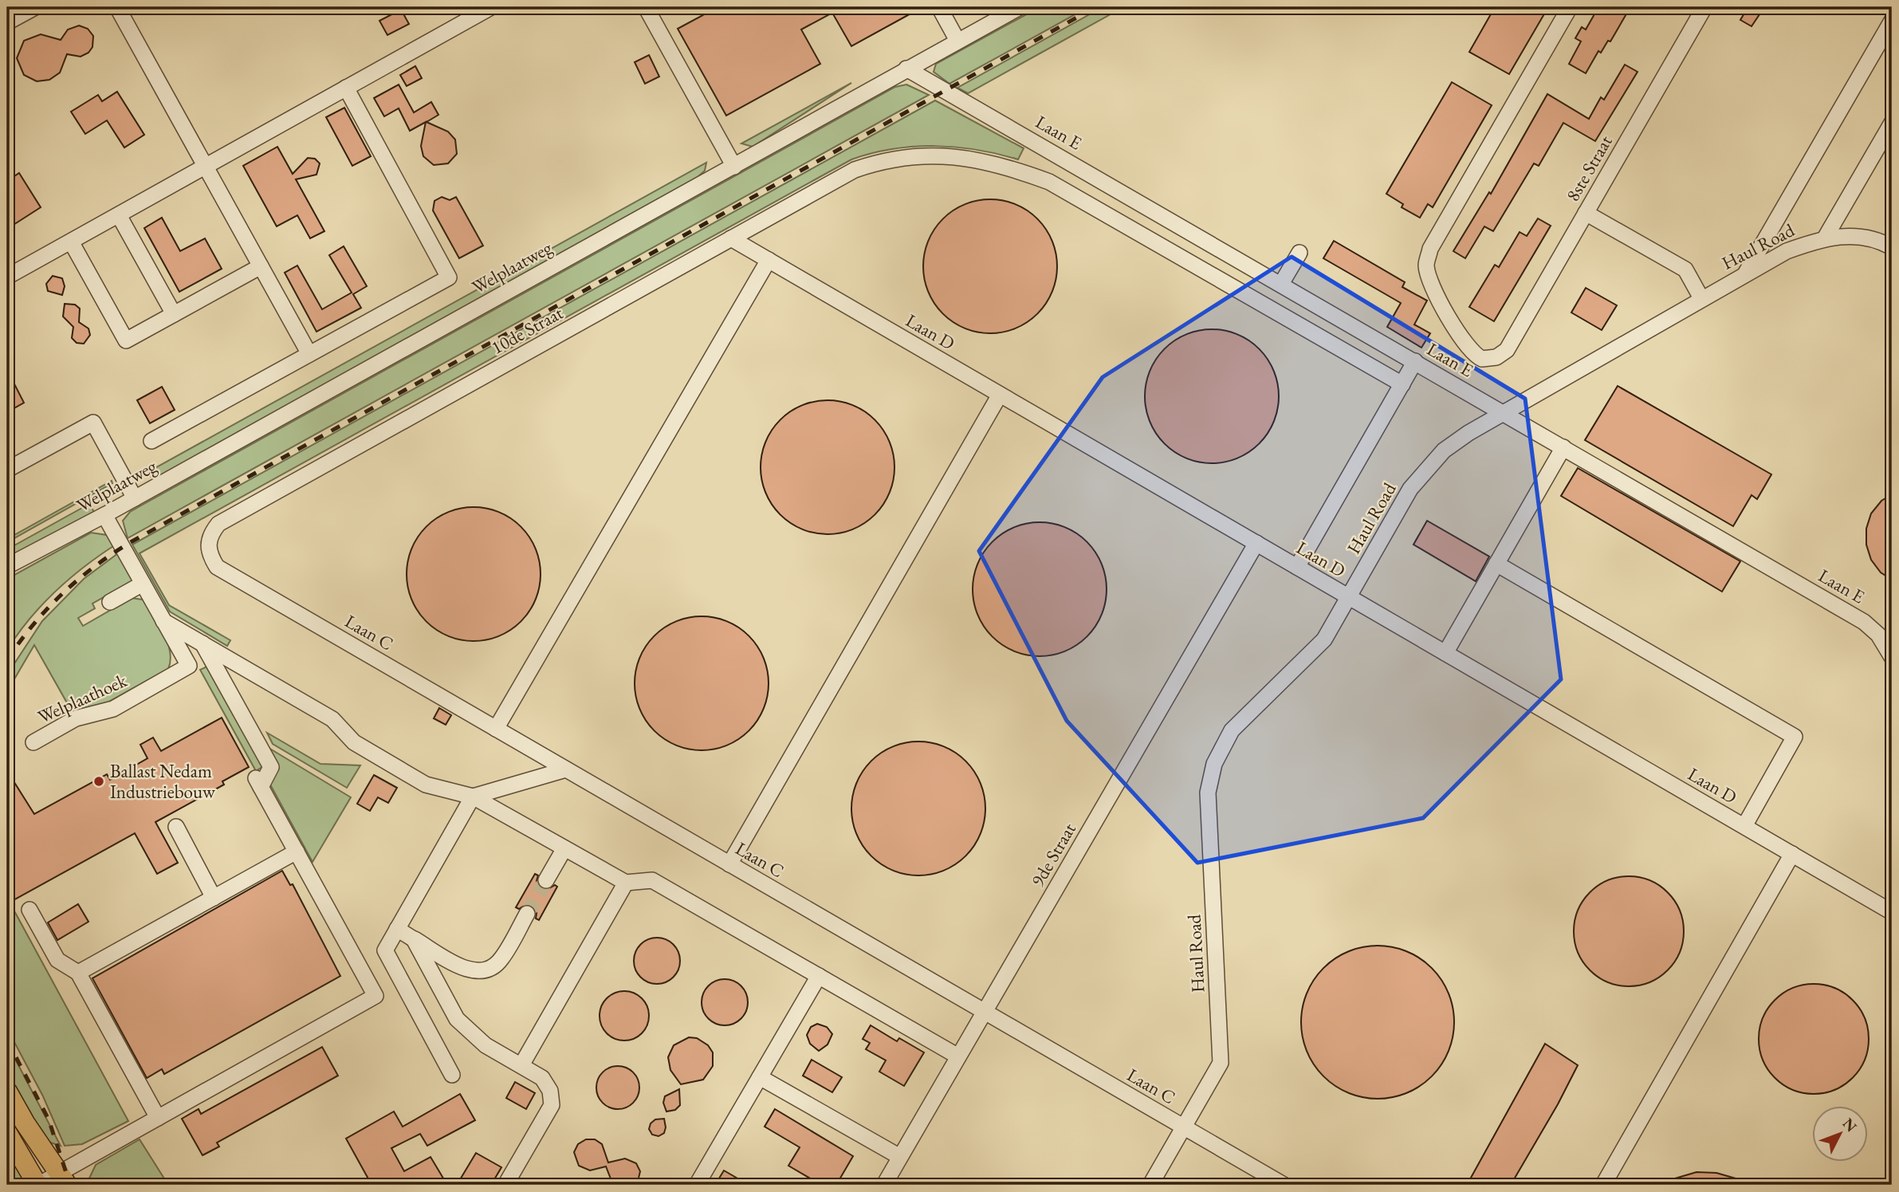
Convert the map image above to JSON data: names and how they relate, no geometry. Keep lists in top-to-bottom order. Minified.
{"streets":{"street":["Laan E","8ste Straat","Haul Road","Welplaatweg","10de Straat","Laan D","Laan C","Welplaathoek","9de Straat"]},"crossings":[["Laan E","Haul Road"],["Laan E","Welplaatweg"],["Haul Road","Laan D"],["Haul Road","Laan C"],["Welplaatweg","Welplaathoek"],["10de Straat","Laan D"],["10de Straat","Laan C"],["Laan D","9de Straat"],["Laan C","9de Straat"]],"places":["Ballast Nedam Industriebouw"],"north":"top right"}
